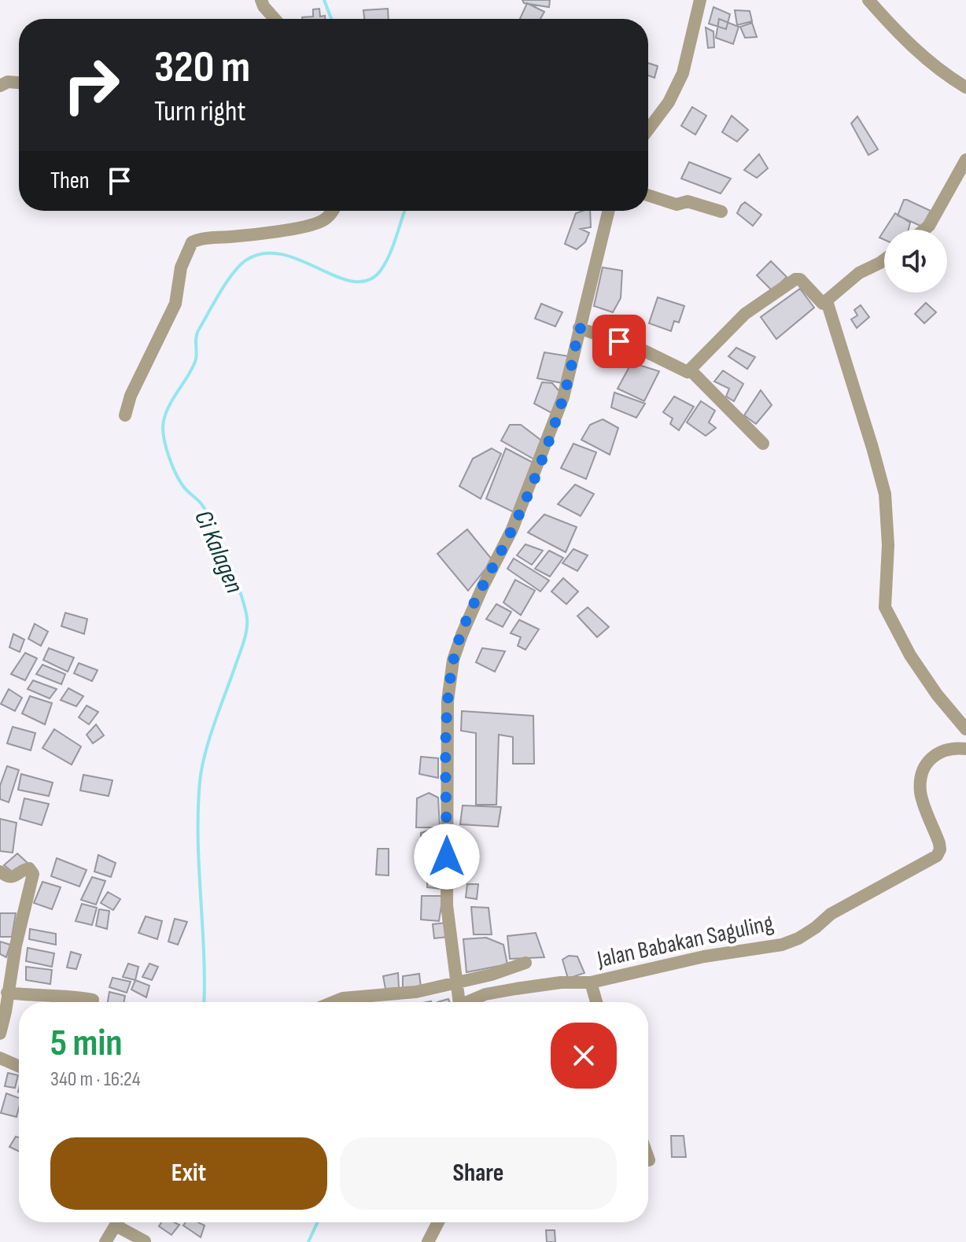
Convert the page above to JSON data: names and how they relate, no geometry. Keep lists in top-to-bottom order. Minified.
{"streets":{"street":["Jalan Babakan Saguling"]},"water":["Ci Kalagen"],"page":{"turn":["320 m","Turn right"],"then":"Then","heading":["5 min","340 m · 16:24"],"buttons":["Exit","Share"]}}
